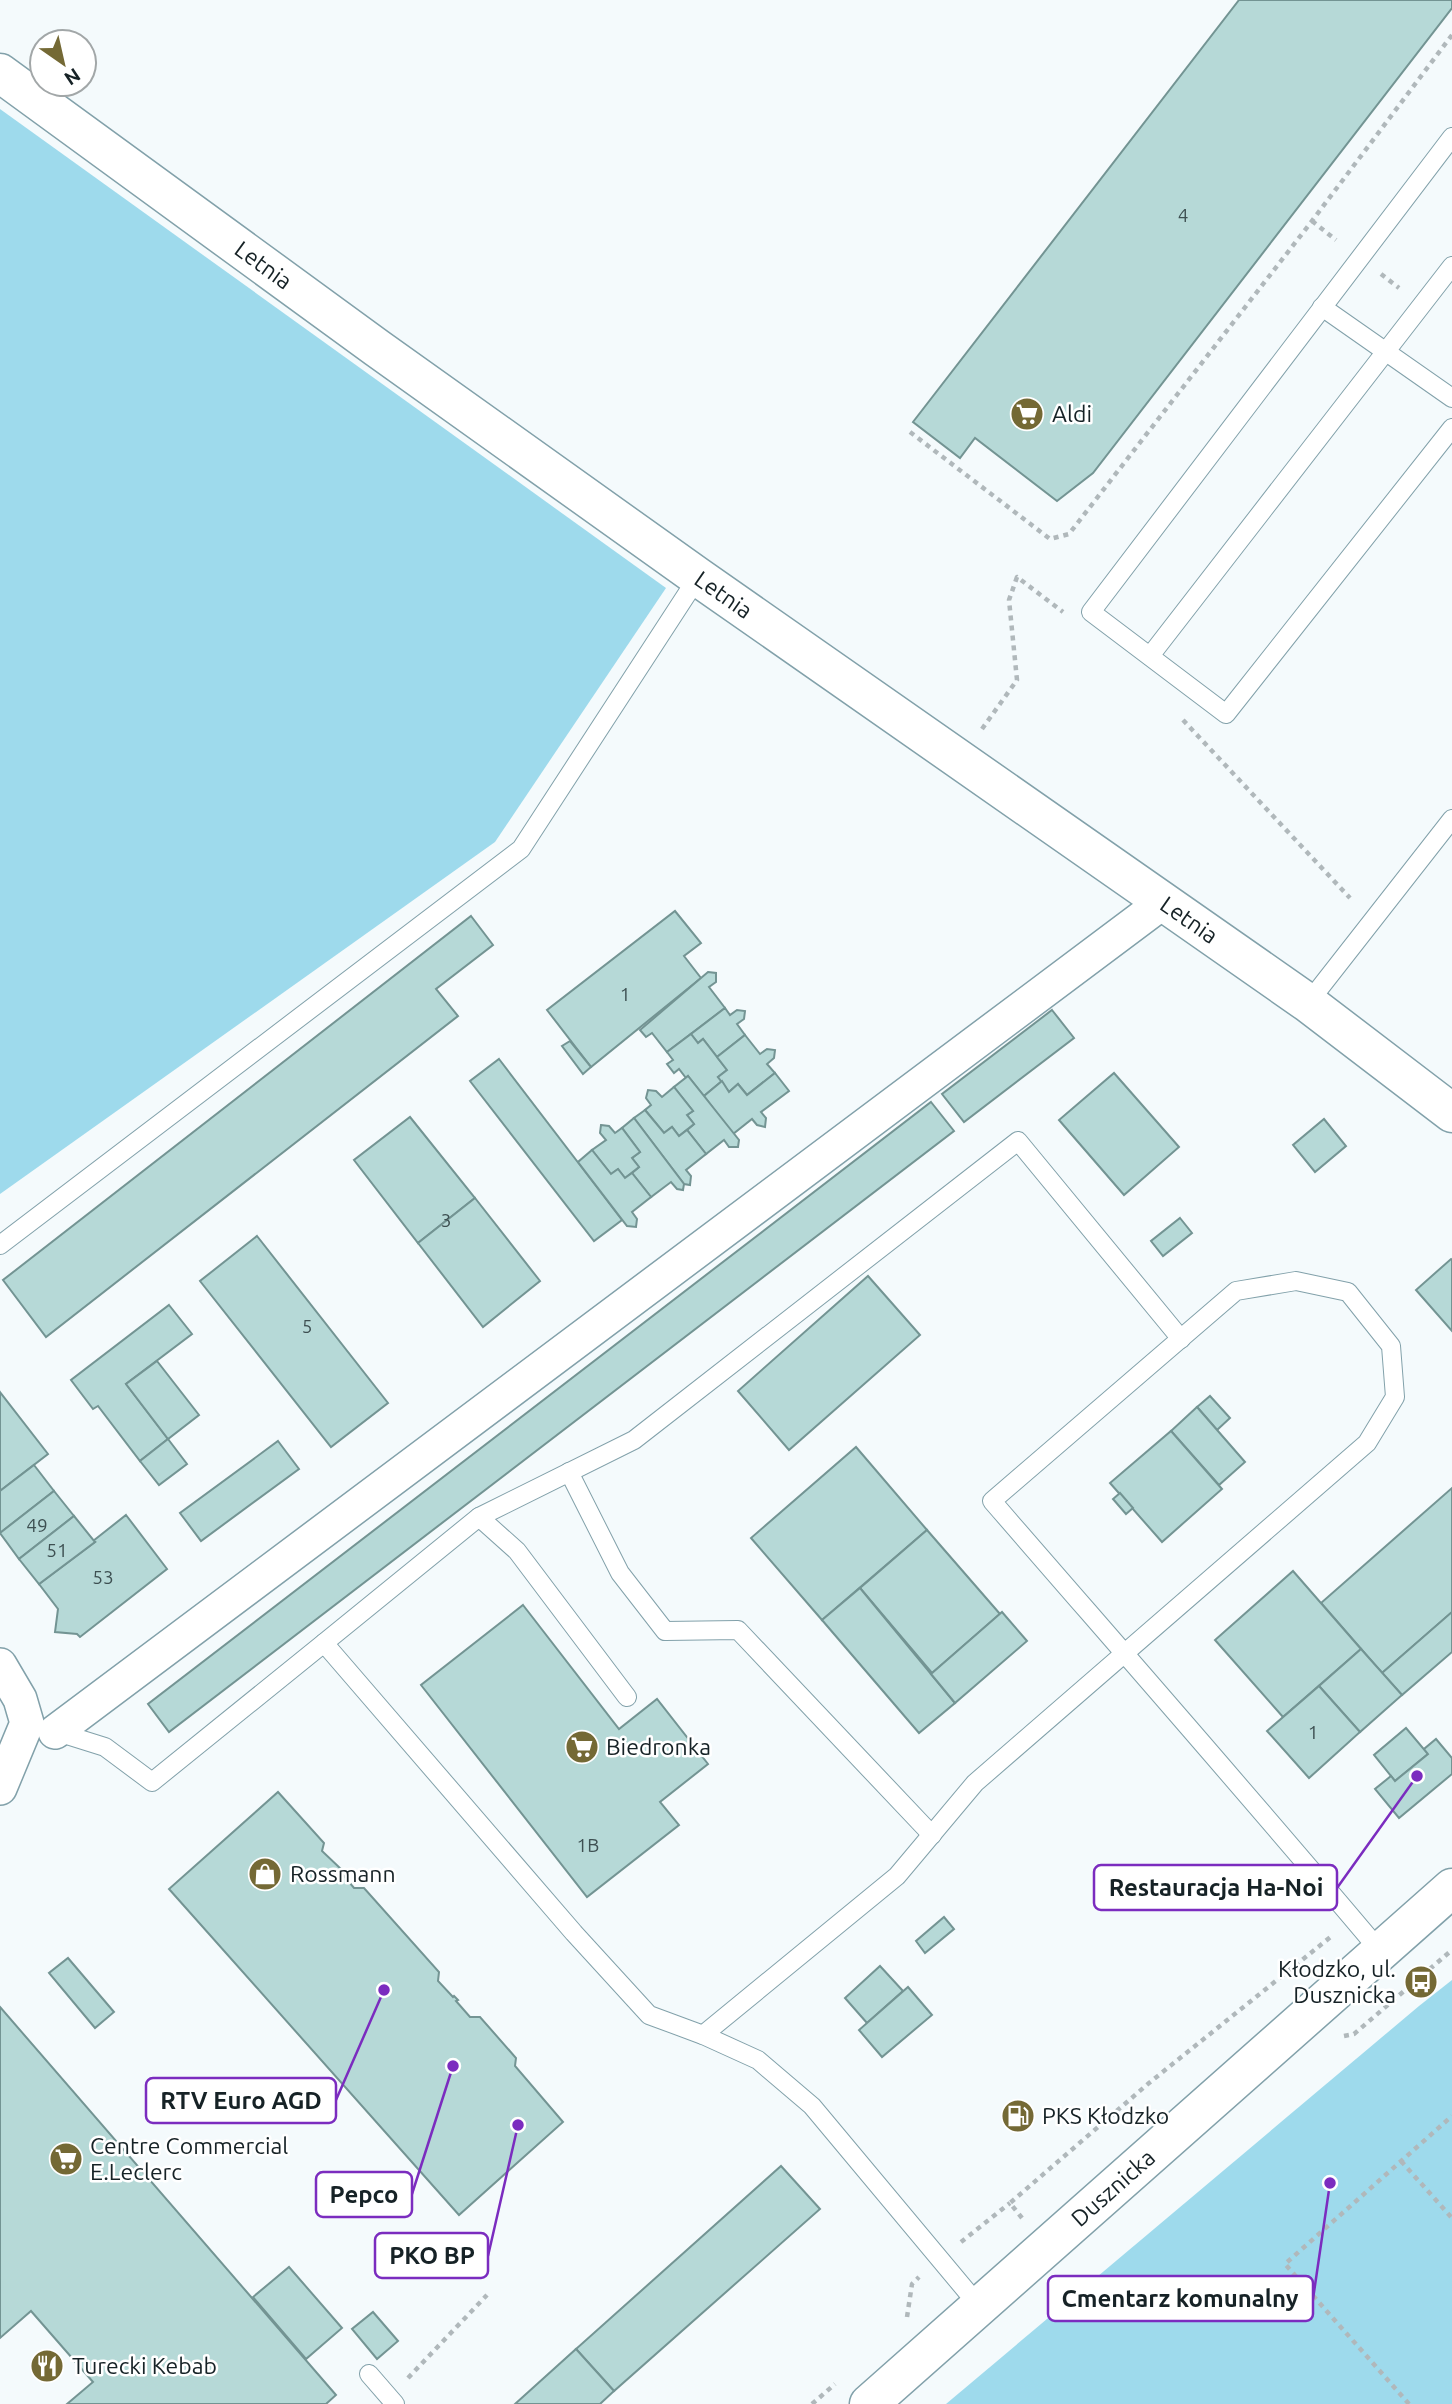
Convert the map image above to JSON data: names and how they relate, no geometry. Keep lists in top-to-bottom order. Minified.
{"streets":{"street":["Letnia","Dusznicka"]},"places":{"supermarket":["Aldi","Biedronka","Centre Commercial E.Leclerc"],"other":["Restauracja Ha-Noi","RTV Euro AGD","Pepco","PKO BP","Cmentarz komunalny"],"shop":["Rossmann"],"bus stop":["Kłodzko, ul. Dusznicka"],"fuel station":["PKS Kłodzko"],"restaurant":["Turecki Kebab"]},"house_numbers":["4","1","3","5","49","51","53","1","1B"],"north":"bottom right"}
